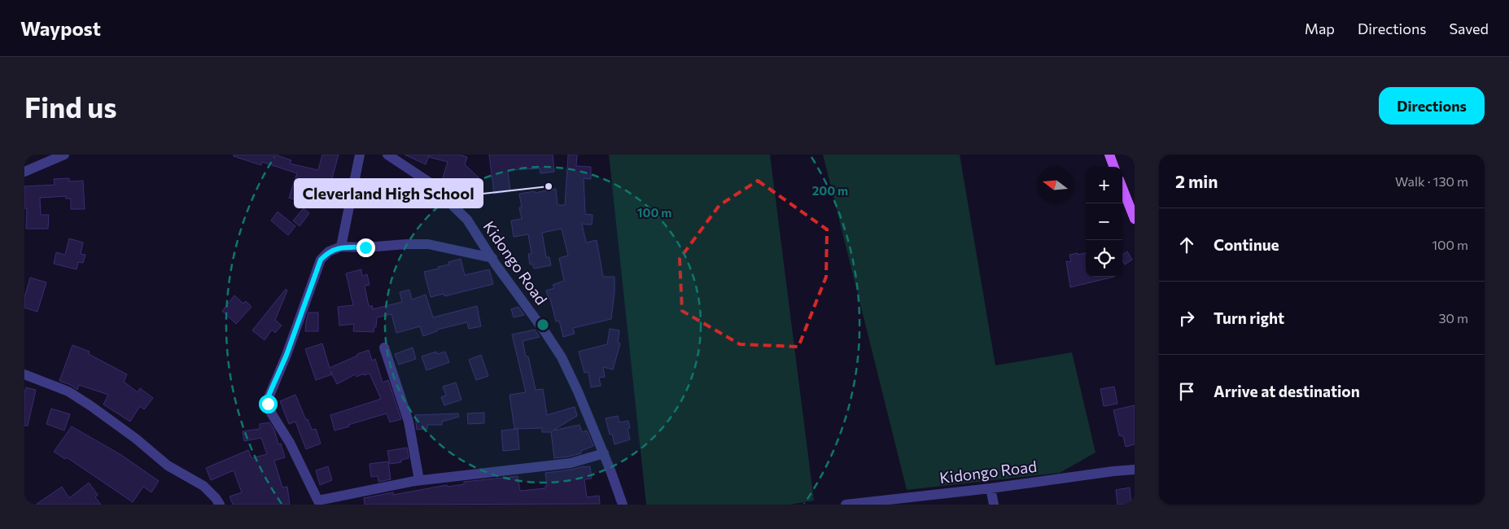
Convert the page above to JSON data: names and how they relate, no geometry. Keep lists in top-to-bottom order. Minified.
{"streets":{"street":["Kidongo Road"]},"places":["Cleverland High School"],"north":"left","page":{"header":"Waypost","nav":["Map","Directions","Saved"],"buttons":"Directions","title":"Find us","heading":["2 min","Walk · 130 m"],"map_buttons":["+","−"],"list":[["Continue","100 m"],["Turn right","30 m"],"Arrive at destination"]},"rings":["200 m","100 m"]}
